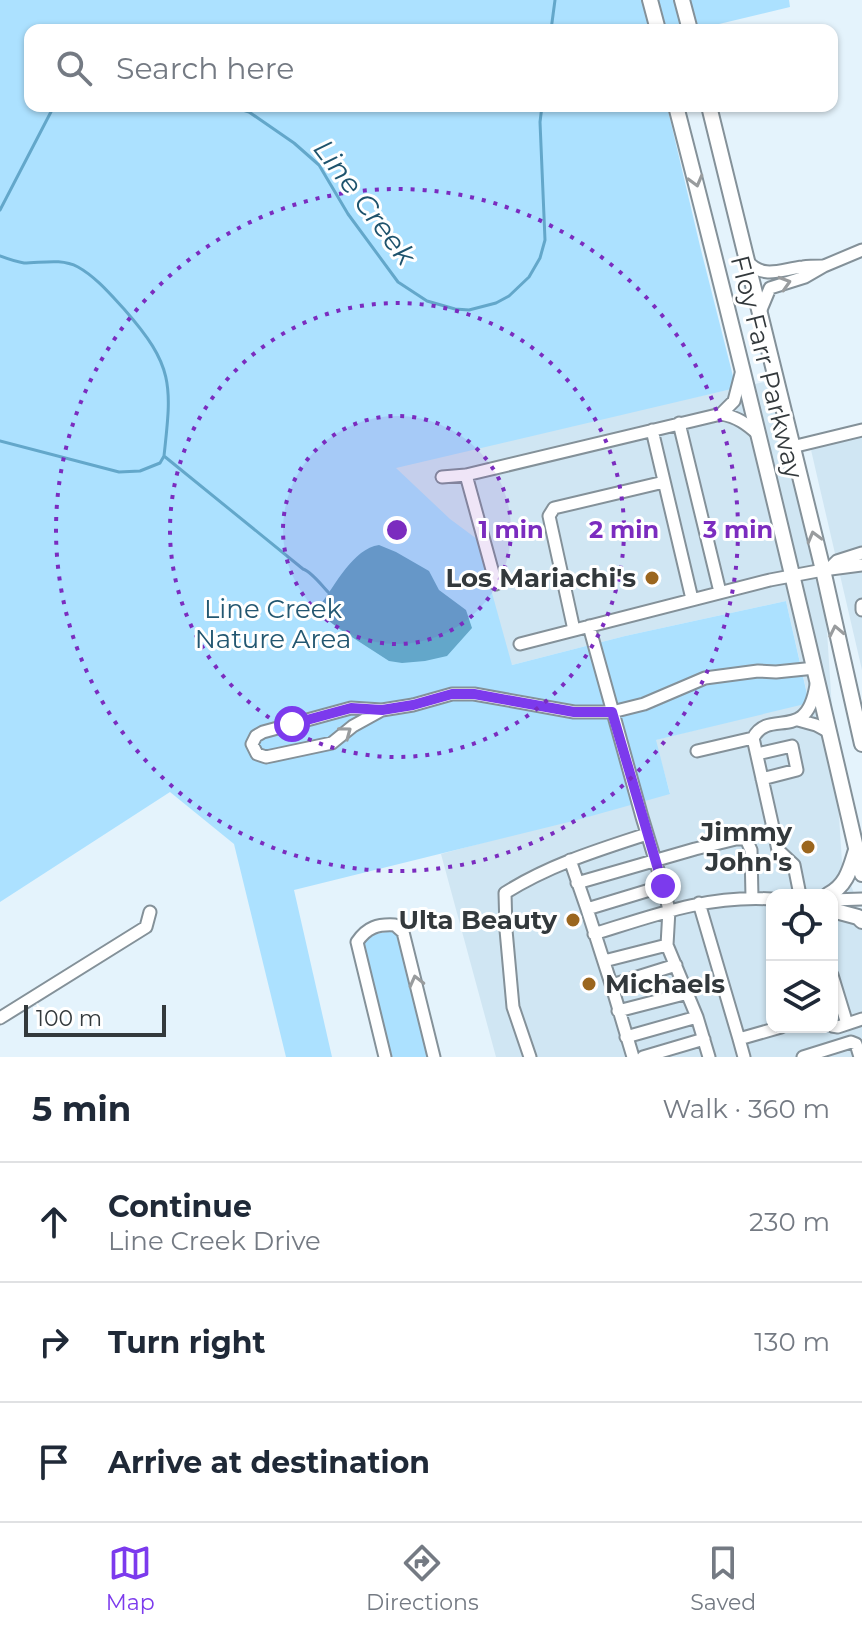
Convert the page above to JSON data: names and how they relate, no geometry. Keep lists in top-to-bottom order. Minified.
{"streets":{"main road":["Floy Farr Parkway"]},"water":["Line Creek"],"parks":["Line Creek Nature Area"],"places":["Los Mariachi's","Jimmy John's","Ulta Beauty","Michaels"],"scale_bar":"100 m","page":{"search":"Search here","scale":"100 m","heading":["5 min","Walk · 360 m"],"list":[["Continue","Line Creek Drive","230 m"],["Turn right","130 m"],"Arrive at destination"],"nav":["Map","Directions","Saved"]},"rings":["1 min","2 min","3 min"]}
